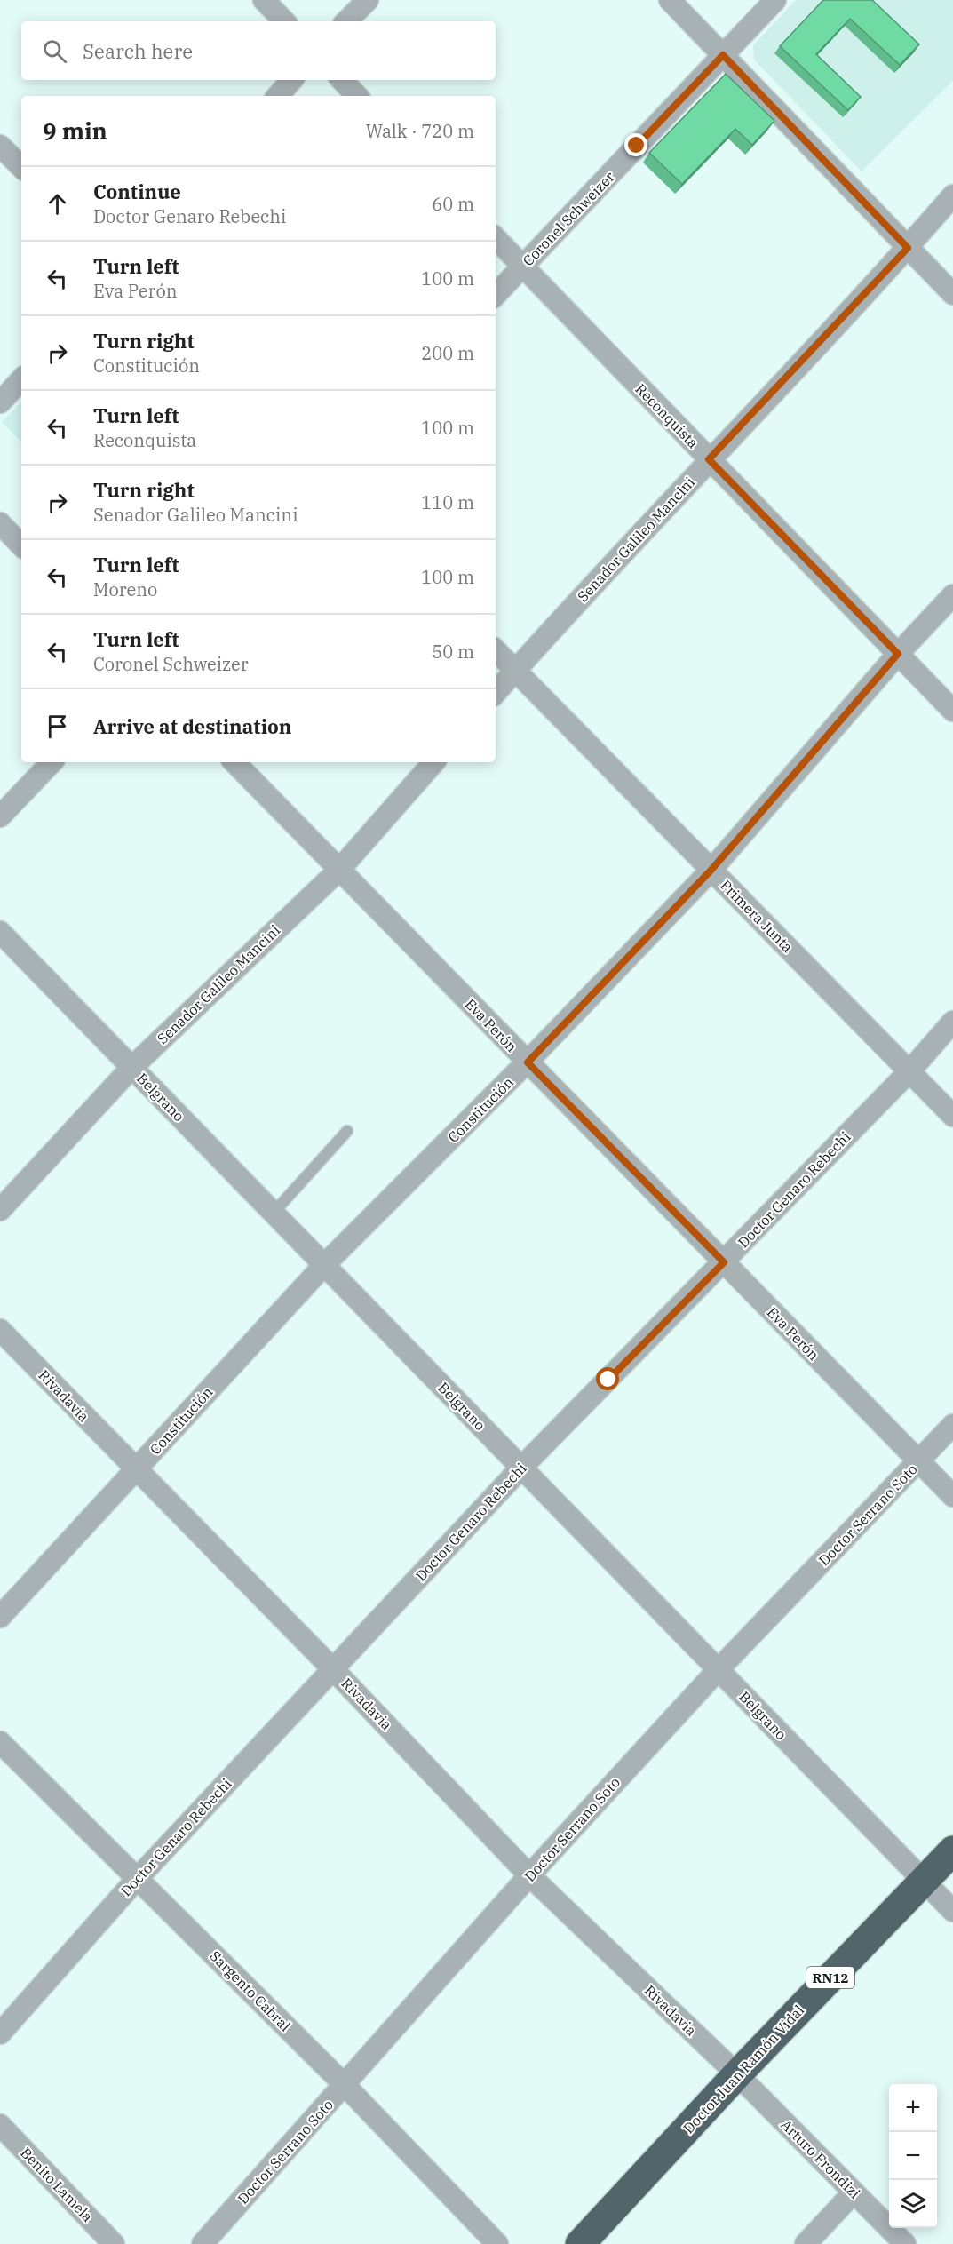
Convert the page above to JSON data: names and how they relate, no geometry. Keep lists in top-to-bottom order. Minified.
{"streets":{"highway":["RN12","Doctor Juan Ramón Vidal"],"street":["Coronel Schweizer","Reconquista","Senador Galileo Mancini","Primera Junta","Eva Perón","Belgrano","Constitución","Doctor Genaro Rebechi","Rivadavia","Doctor Serrano Soto","Sargento Cabral","Arturo Frondizi","Benito Lamela"]},"crossings":[["Coronel Schweizer","Reconquista"],["Reconquista","Senador Galileo Mancini"],["Reconquista","Constitución"],["Senador Galileo Mancini","Primera Junta"],["Senador Galileo Mancini","Eva Perón"],["Senador Galileo Mancini","Belgrano"],["Primera Junta","Constitución"],["Primera Junta","Doctor Genaro Rebechi"],["Eva Perón","Constitución"],["Eva Perón","Doctor Genaro Rebechi"],["Eva Perón","Doctor Serrano Soto"],["Belgrano","Constitución"],["Belgrano","Doctor Genaro Rebechi"],["Belgrano","Doctor Serrano Soto"],["Belgrano","Doctor Juan Ramón Vidal"],["Constitución","Rivadavia"],["Doctor Genaro Rebechi","Rivadavia"],["Doctor Genaro Rebechi","Sargento Cabral"],["Rivadavia","Doctor Serrano Soto"],["Rivadavia","Doctor Juan Ramón Vidal"],["Rivadavia","Arturo Frondizi"],["Doctor Serrano Soto","Sargento Cabral"],["Doctor Juan Ramón Vidal","Arturo Frondizi"]],"page":{"search":"Search here","heading":["9 min","Walk · 720 m"],"list":[["Continue","Doctor Genaro Rebechi","60 m"],["Turn left","Eva Perón","100 m"],["Turn right","Constitución","200 m"],["Turn left","Reconquista","100 m"],["Turn right","Senador Galileo Mancini","110 m"],["Turn left","Moreno","100 m"],["Turn left","Coronel Schweizer","50 m"],"Arrive at destination"],"map_buttons":["+","−"]}}
